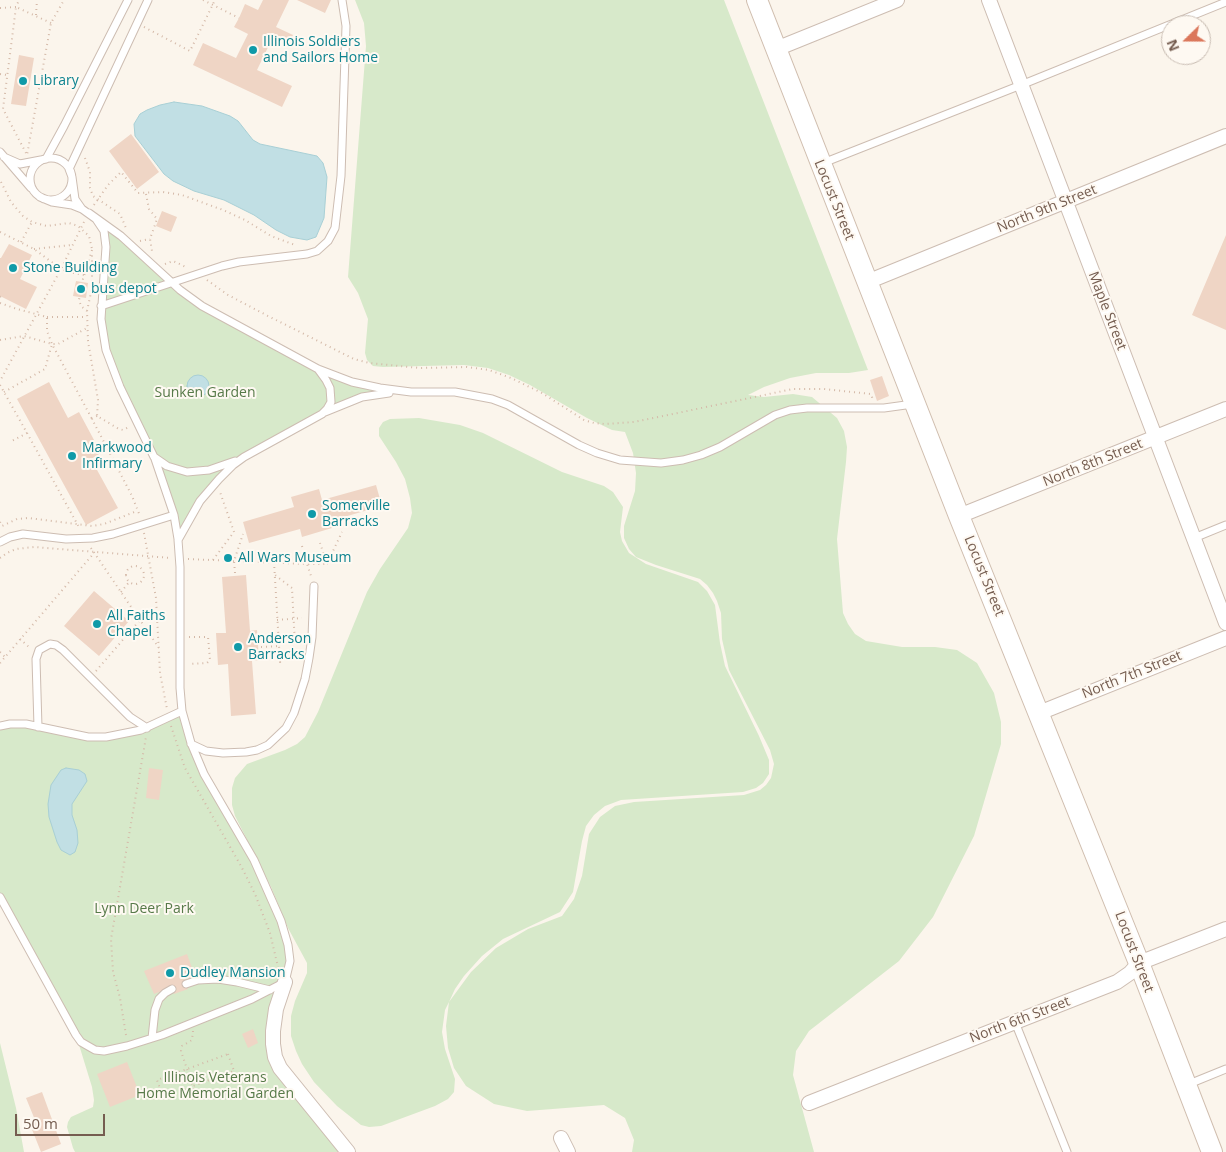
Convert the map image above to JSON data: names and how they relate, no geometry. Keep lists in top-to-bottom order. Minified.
{"streets":{"street":["Locust Street","North 9th Street","Maple Street","North 8th Street","North 7th Street","North 6th Street"]},"crossings":[["Locust Street","North 9th Street"],["Locust Street","North 8th Street"],["Locust Street","North 7th Street"],["Locust Street","North 6th Street"],["North 9th Street","Maple Street"],["Maple Street","North 8th Street"]],"parks":["Sunken Garden","Lynn Deer Park","Illinois Veterans Home Memorial Garden"],"places":["Illinois Soldiers and Sailors Home","Library","Stone Building","bus depot","Markwood Infirmary","Somerville Barracks","All Wars Museum","All Faiths Chapel","Anderson Barracks","Dudley Mansion"],"scale_bar":"50 m","north":"left"}
